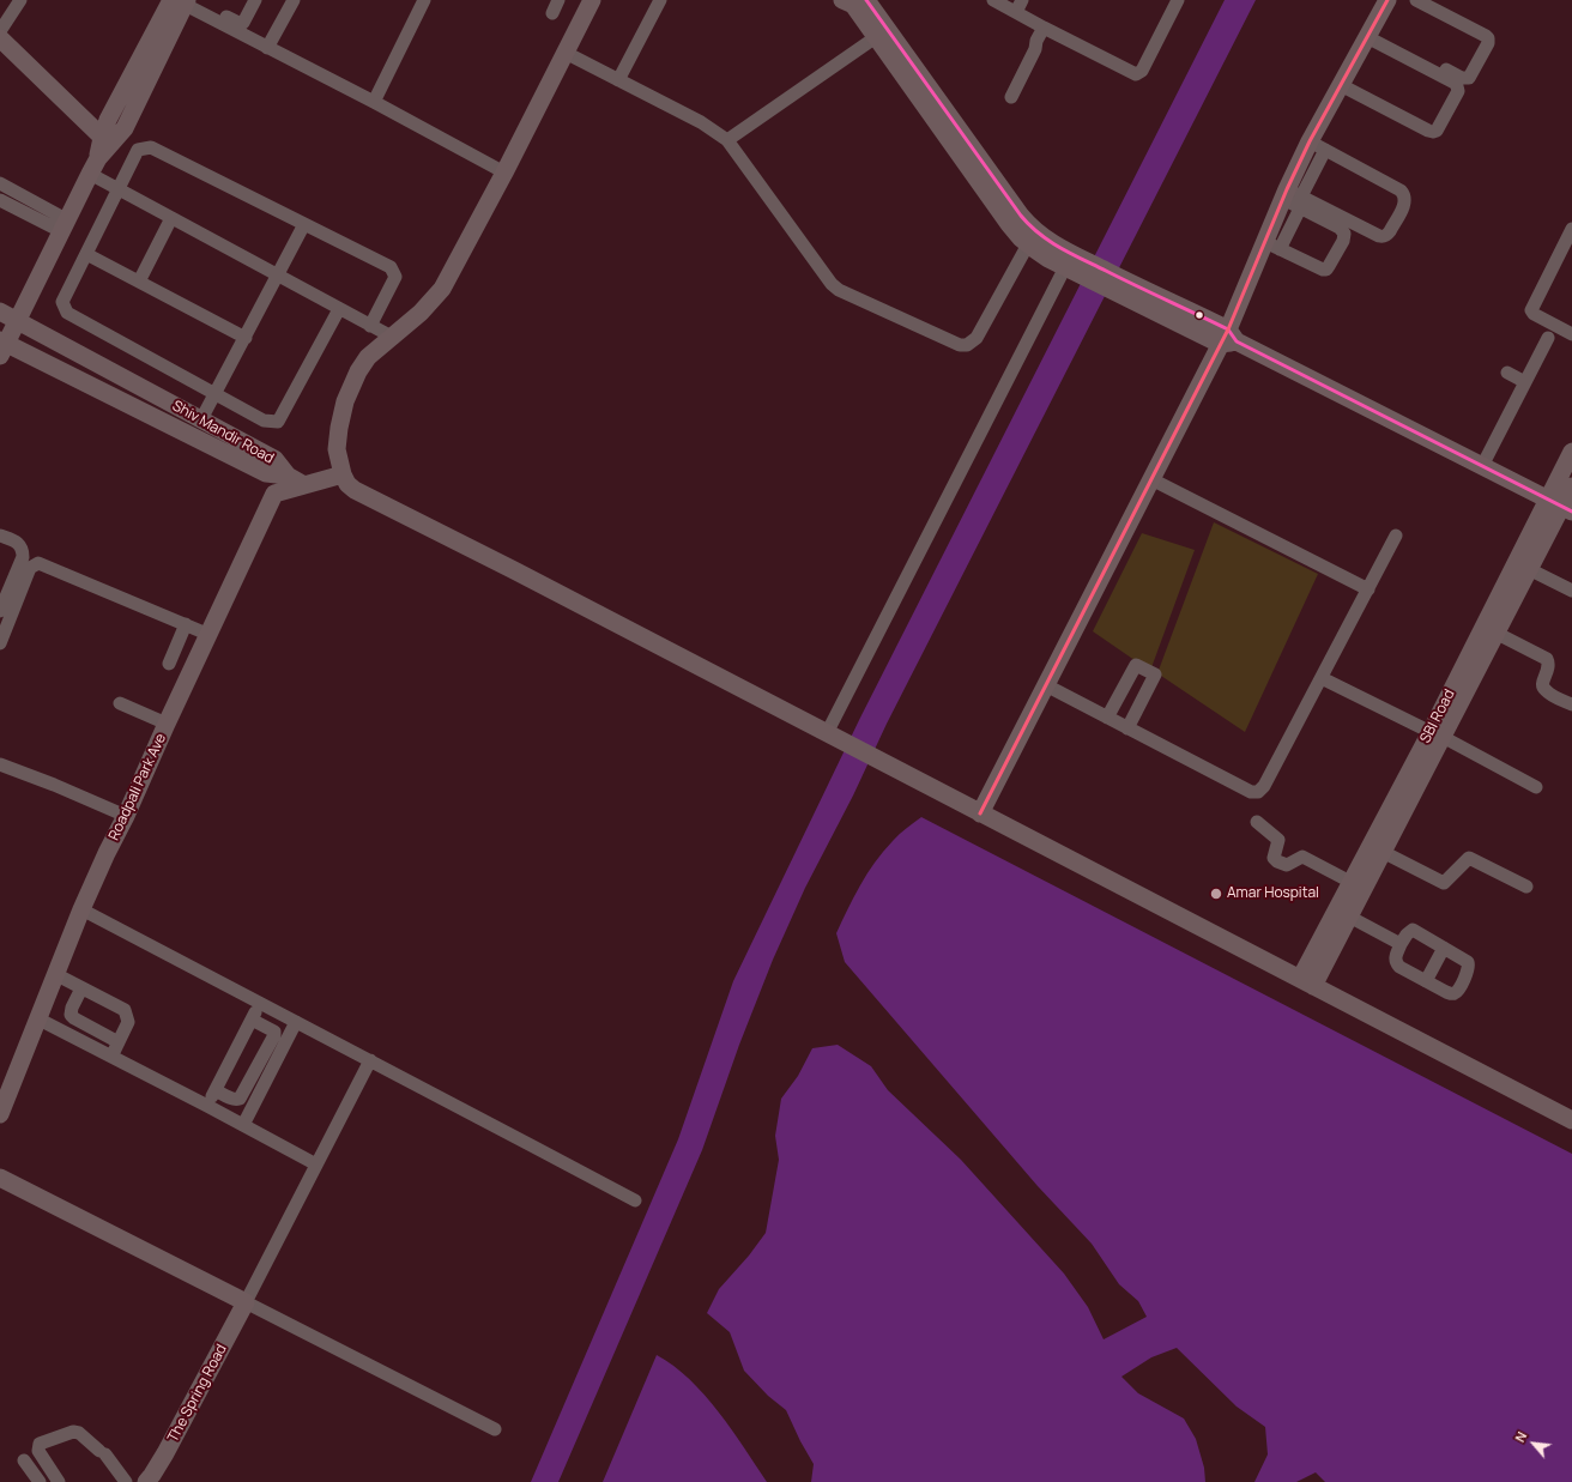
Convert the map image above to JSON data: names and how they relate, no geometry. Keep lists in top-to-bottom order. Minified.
{"streets":{"street":["Shiv Mandir Road","SBI Road","Roadpali Park Ave","The Spring Road"]},"places":["Amar Hospital"],"north":"top left"}
